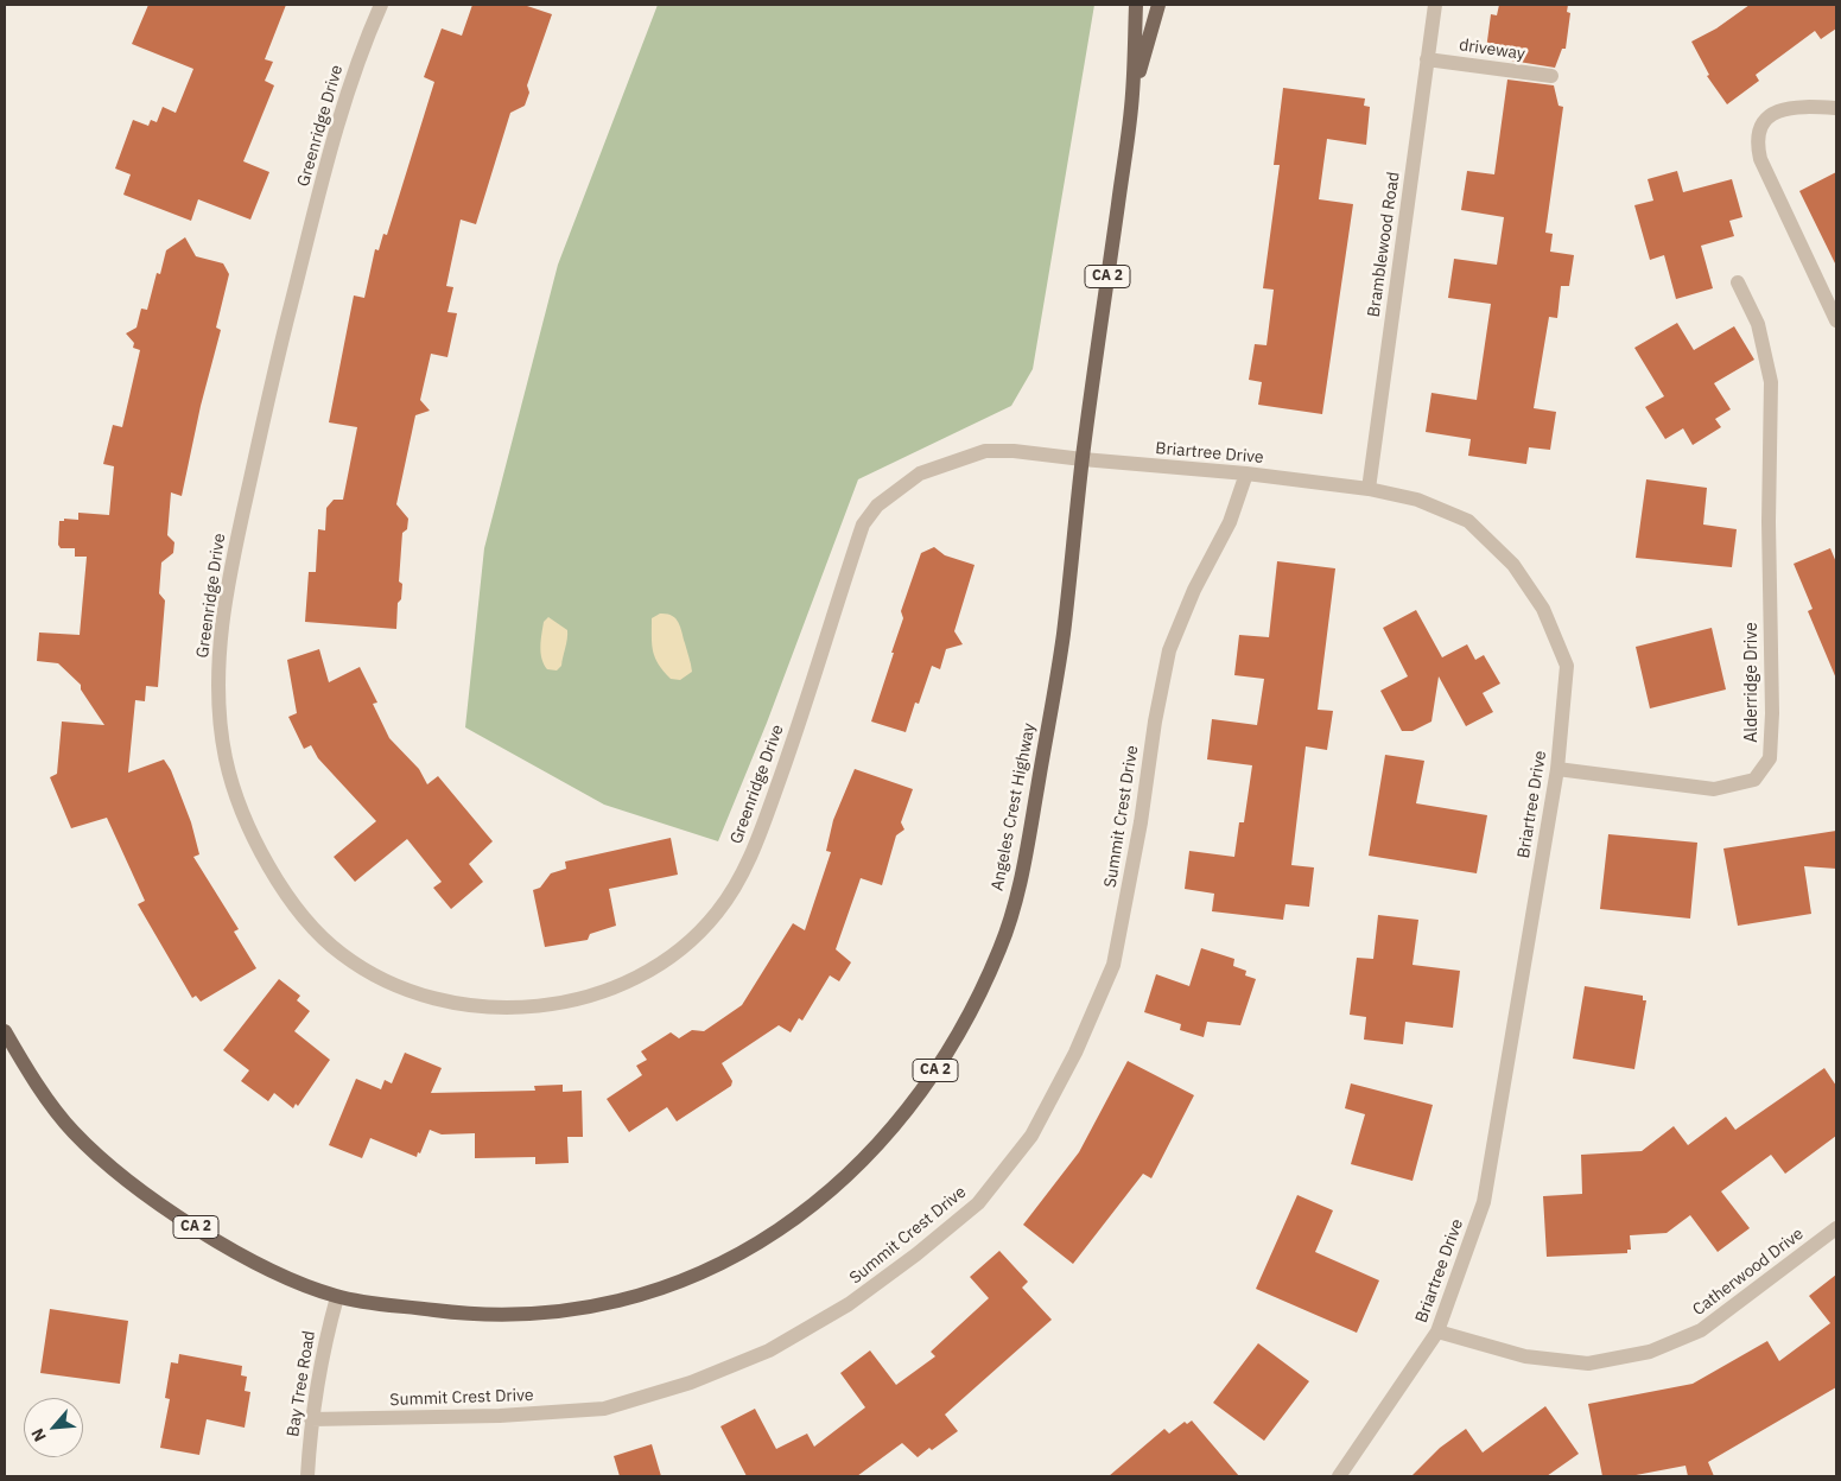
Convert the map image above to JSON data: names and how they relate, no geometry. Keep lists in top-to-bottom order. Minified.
{"streets":{"main road":["CA 2","Angeles Crest Highway"],"street":["driveway","Greenridge Drive","Bramblewood Road","Briartree Drive","Alderridge Drive","Summit Crest Drive","Catherwood Drive","Bay Tree Road"]},"crossings":[["driveway","Bramblewood Road"],["Greenridge Drive","Briartree Drive"],["Greenridge Drive","Angeles Crest Highway"],["Bramblewood Road","Briartree Drive"],["Briartree Drive","Alderridge Drive"],["Briartree Drive","Angeles Crest Highway"],["Briartree Drive","Summit Crest Drive"],["Briartree Drive","Catherwood Drive"],["Angeles Crest Highway","Bay Tree Road"],["Summit Crest Drive","Bay Tree Road"]],"north":"bottom left"}
